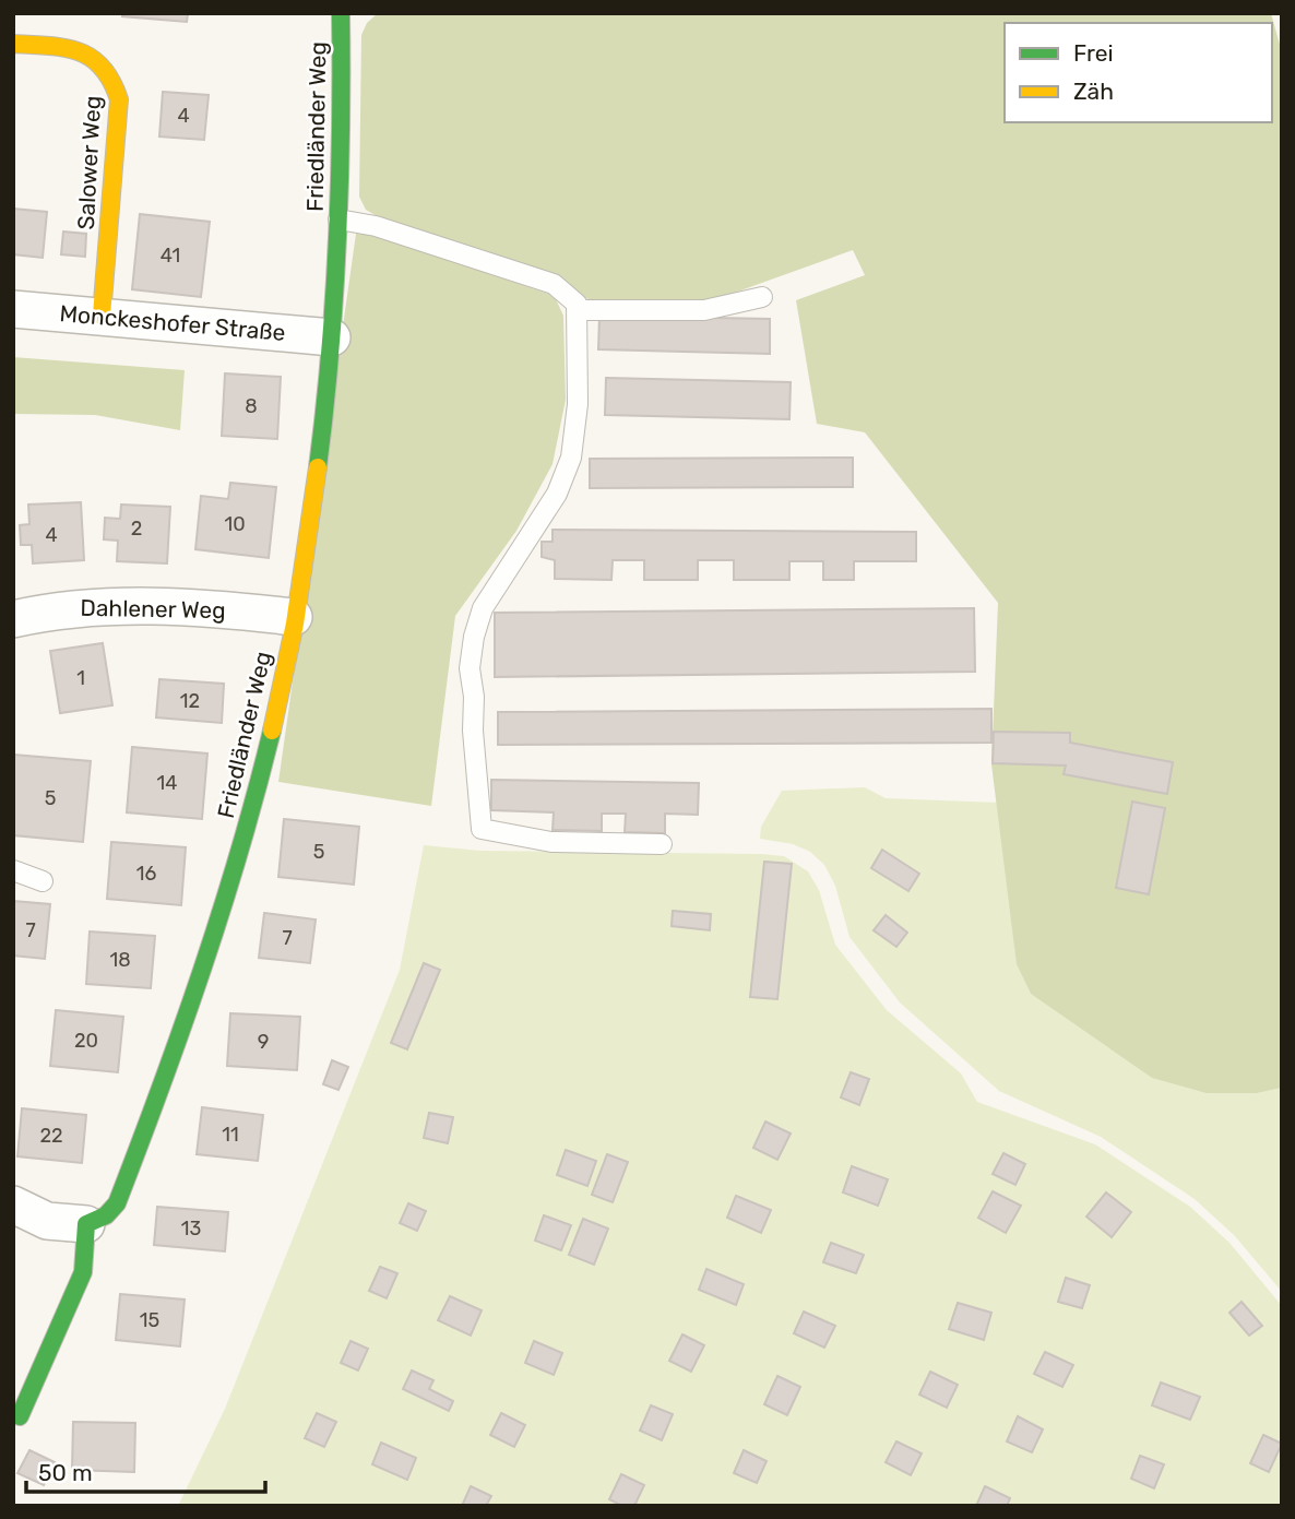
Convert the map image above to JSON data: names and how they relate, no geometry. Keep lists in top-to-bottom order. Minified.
{"streets":{"street":["Friedländer Weg","Salower Weg","Monckeshofer Straße","Dahlener Weg"]},"crossings":[["Friedländer Weg","Monckeshofer Straße"],["Friedländer Weg","Dahlener Weg"],["Salower Weg","Monckeshofer Straße"]],"house_numbers":["4","41","8","10","2","4","1","12","14","5","5","16","7","7","18","20","9","11","22","13","15"],"legend":["Frei","Zäh"],"scale_bar":"50 m"}
